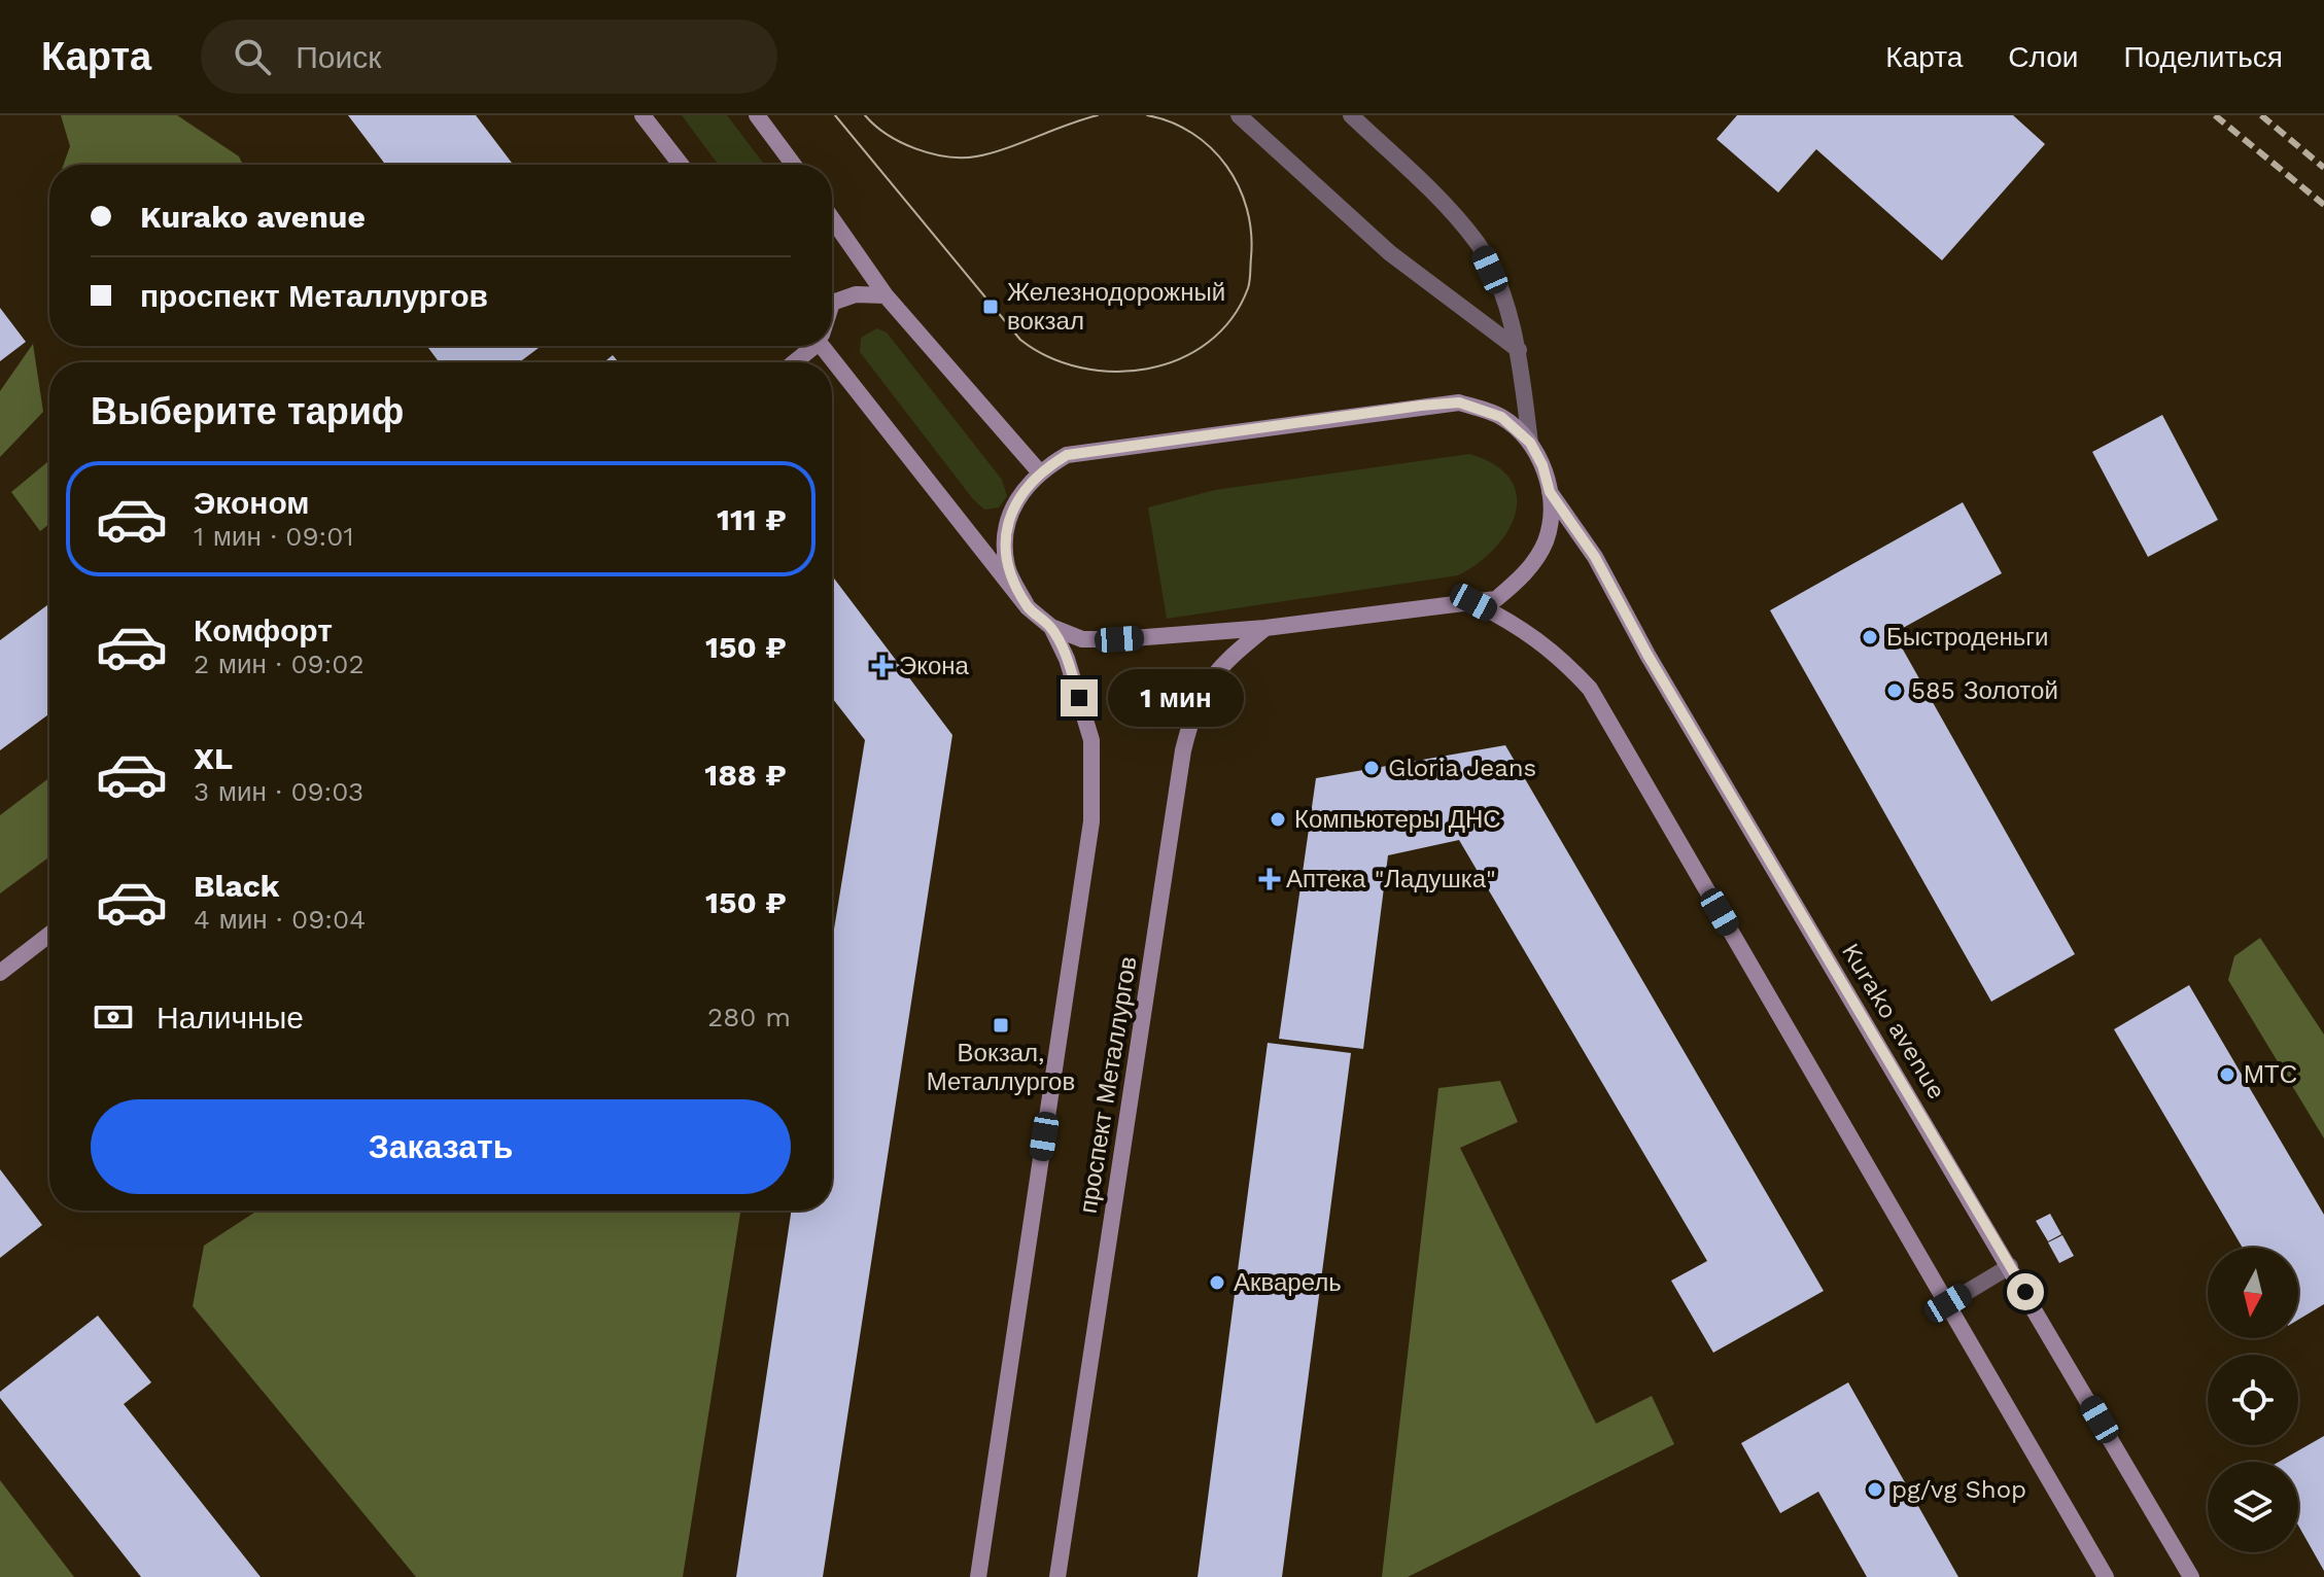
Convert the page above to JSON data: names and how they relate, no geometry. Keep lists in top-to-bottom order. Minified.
{"streets":{"main road":["Kurako avenue","проспект Металлургов"]},"places":{"transit":["Железнодорожный вокзал","Вокзал, Металлургов"],"other":["Быстроденьги","585 Золотой","Gloria Jeans","Компьютеры ДНС","МТС","Акварель","pg/vg Shop"],"health":["Экона","Аптека \"Ладушка\""]},"north":"bottom","page":{"header":"Карта","search":"Поиск","nav":["Карта","Слои","Поделиться"],"banner":["Kurako avenue","проспект Металлургов"],"heading":"Выберите тариф","list":[{"name":"Эконом","note":"1 мин · 09:01","value":"111 ₽"},{"name":"Комфорт","note":"2 мин · 09:02","value":"150 ₽"},{"name":"XL","note":"3 мин · 09:03","value":"188 ₽"},{"name":"Black","note":"4 мин · 09:04","value":"150 ₽"}],"bubble":"1 мин","pay":["Наличные","280 m"],"buttons":"Заказать"}}
